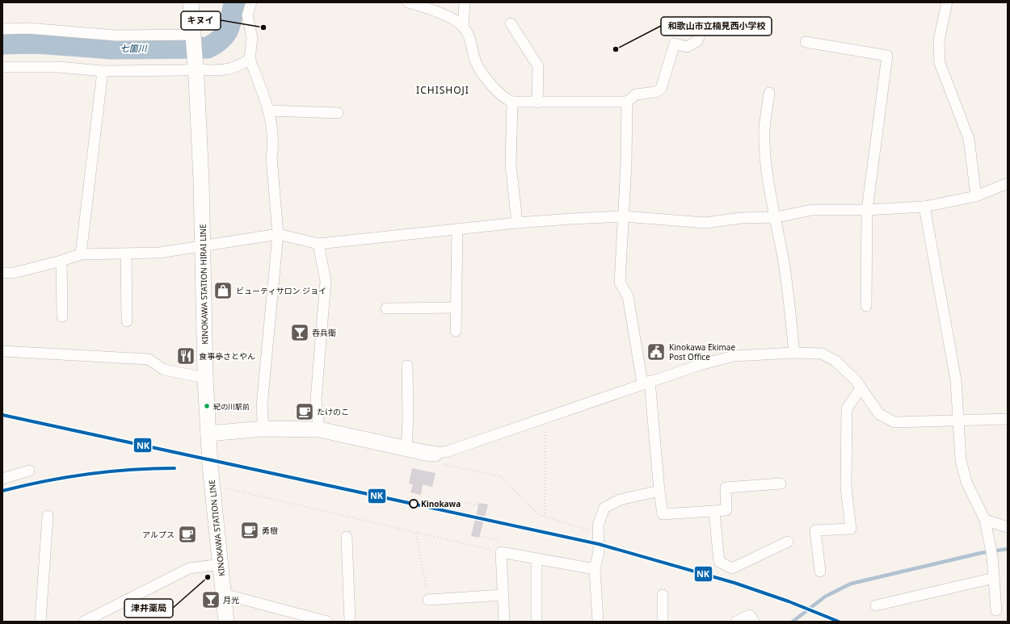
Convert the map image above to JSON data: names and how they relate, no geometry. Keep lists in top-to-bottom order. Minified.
{"streets":{"main road":["KINOKAWA STATION HIRAI LINE","KINOKAWA STATION LINE"]},"crossings":[["KINOKAWA STATION HIRAI LINE","KINOKAWA STATION LINE"]],"districts":["ICHISHOJI"],"water":["七箇川"],"places":{"other":["キヌイ","和歌山市立楠見西小学校","紀の川駅前","Kinokawa","津井薬局"],"shop":["ビューティサロン ジョイ"],"bar":["呑兵衛","月光"],"public building":["Kinokawa Ekimae Post Office"],"restaurant":["食事亭さとやん"],"cafe":["たけのこ","勇樹","アルプス"]},"lines":["transit line NK"]}
